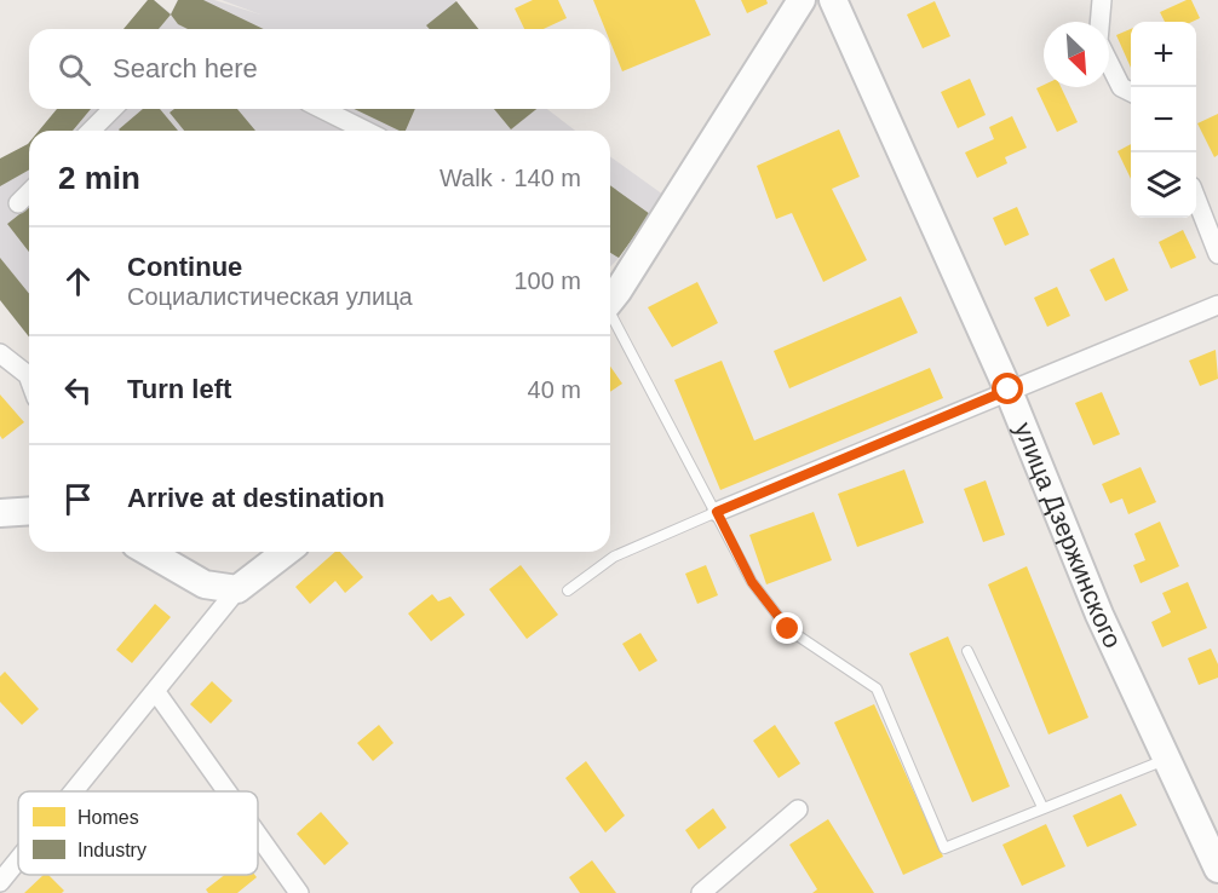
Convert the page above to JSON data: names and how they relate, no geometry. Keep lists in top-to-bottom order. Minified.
{"streets":{"street":["улица Дзержинского"]},"legend":["Homes","Industry"],"north":"bottom right","page":{"map_buttons":["+","−"],"search":"Search here","heading":["2 min","Walk · 140 m"],"list":[["Continue","Социалистическая улица","100 m"],["Turn left","40 m"],"Arrive at destination"]}}
